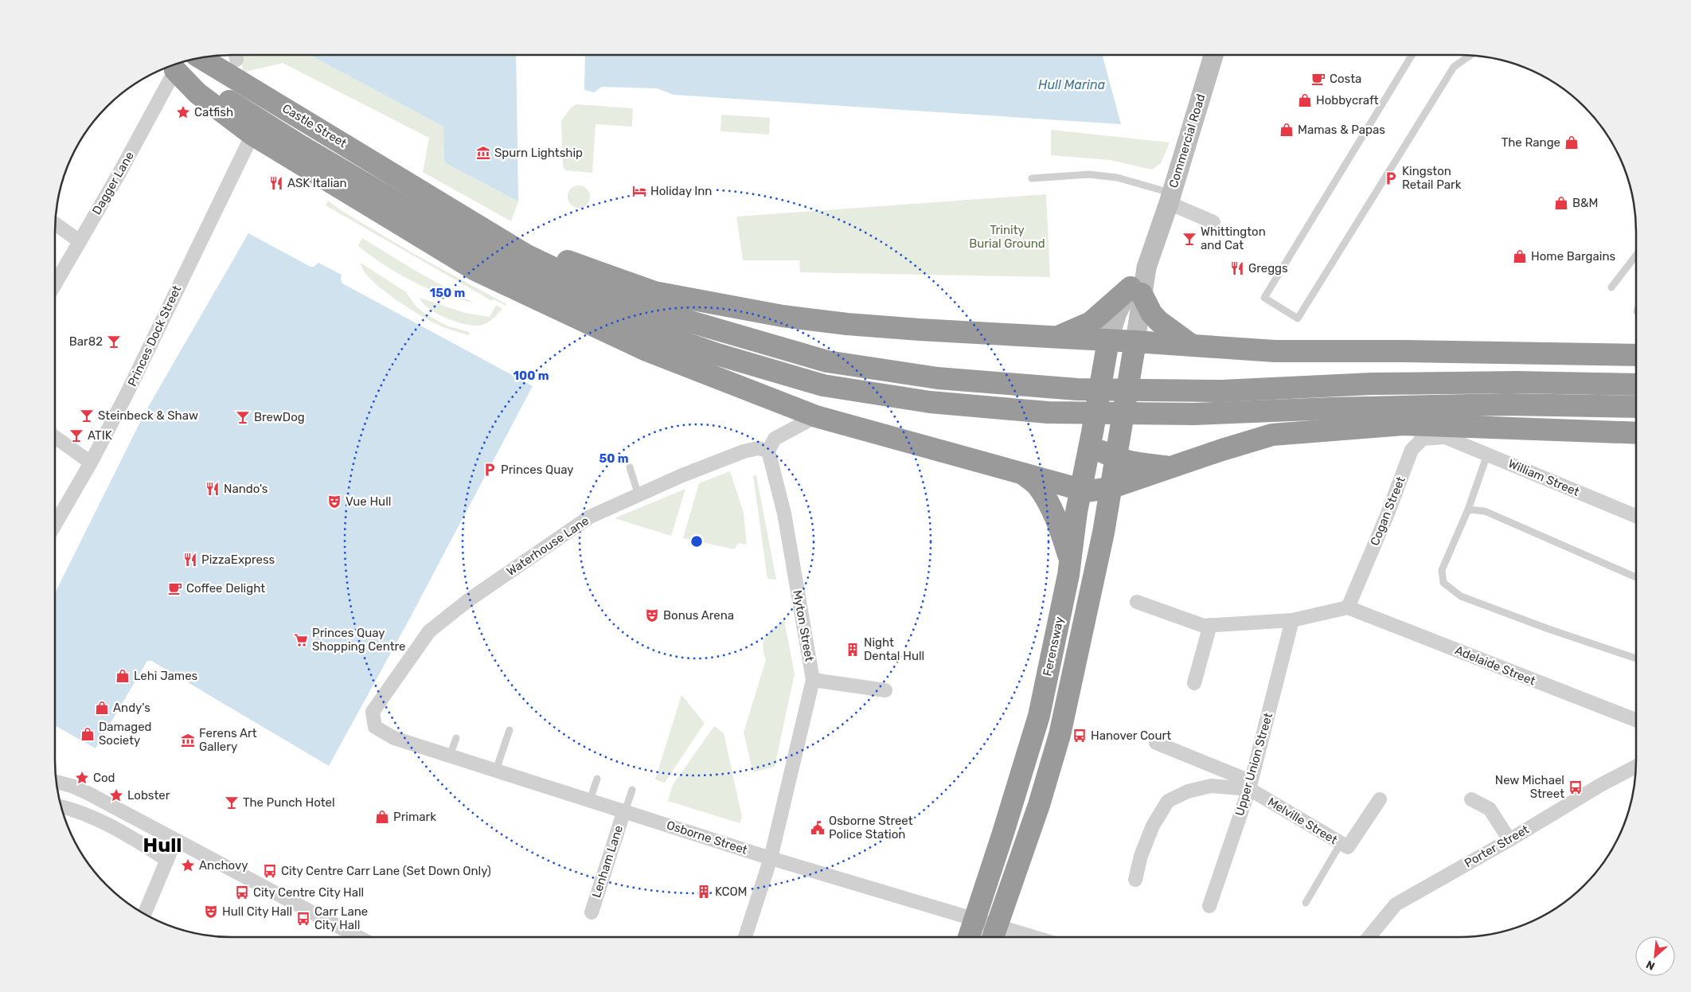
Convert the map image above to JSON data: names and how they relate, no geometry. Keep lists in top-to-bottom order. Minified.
{"streets":{"highway":["Castle Street","Ferensway"],"street":["Commercial Road","Dagger Lane","Princes Dock Street","William Street","Cogan Street","Waterhouse Lane","Myton Street","Adelaide Street","Upper Union Street","Melville Street","Osborne Street","Porter Street","Lenham Lane"]},"crossings":[["Commercial Road","Ferensway"],["William Street","Cogan Street"],["Cogan Street","Adelaide Street"],["Waterhouse Lane","Myton Street"],["Waterhouse Lane","Osborne Street"],["Myton Street","Osborne Street"],["Ferensway","Osborne Street"],["Upper Union Street","Melville Street"],["Osborne Street","Lenham Lane"]],"districts":["Hull"],"water":["Hull Marina"],"parks":["Trinity Burial Ground"],"places":{"cafe":["Costa","Coffee Delight"],"shop":["Hobbycraft","Mamas & Papas","The Range","B&M","Home Bargains","Lehi James","Andy's","Damaged Society","Primark"],"place":["Catfish","Cod","Lobster","Anchovy"],"museum":["Spurn Lightship","Ferens Art Gallery"],"parking":["Kingston Retail Park","Princes Quay"],"restaurant":["ASK Italian","Greggs","Nando's","PizzaExpress"],"hotel":["Holiday Inn"],"bar":["Whittington and Cat","Bar82","Steinbeck & Shaw","BrewDog","ATIK","The Punch Hotel"],"theatre":["Vue Hull","Bonus Arena","Hull City Hall"],"supermarket":["Princes Quay Shopping Centre"],"building":["Night Dental Hull","KCOM"],"bus stop":["Hanover Court","New Michael Street","City Centre Carr Lane (Set Down Only)","City Centre City Hall","Carr Lane City Hall"],"public building":["Osborne Street Police Station"]},"north":"bottom left","rings":["150 m","100 m","50 m"]}
